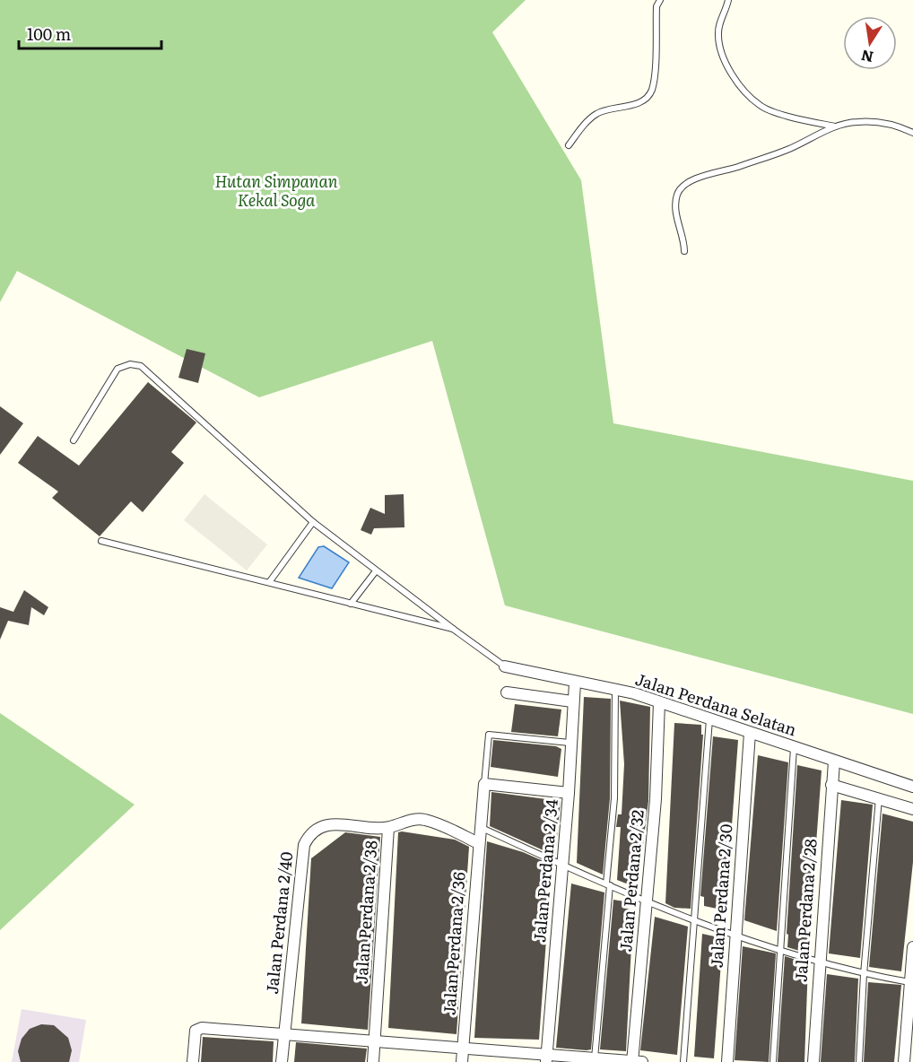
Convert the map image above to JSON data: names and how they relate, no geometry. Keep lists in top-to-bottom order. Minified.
{"streets":{"street":["Jalan Perdana Selatan","Jalan Perdana 2/34","Jalan Perdana 2/32","Jalan Perdana 2/30","Jalan Perdana 2/28","Jalan Perdana 2/38","Jalan Perdana 2/40","Jalan Perdana 2/36"]},"crossings":[["Jalan Perdana Selatan","Jalan Perdana 2/34"],["Jalan Perdana Selatan","Jalan Perdana 2/32"],["Jalan Perdana Selatan","Jalan Perdana 2/30"],["Jalan Perdana Selatan","Jalan Perdana 2/28"],["Jalan Perdana 2/38","Jalan Perdana 2/40"],["Jalan Perdana 2/38","Jalan Perdana 2/36"]],"parks":["Hutan Simpanan Kekal Soga"],"scale_bar":"100 m","north":"bottom"}
